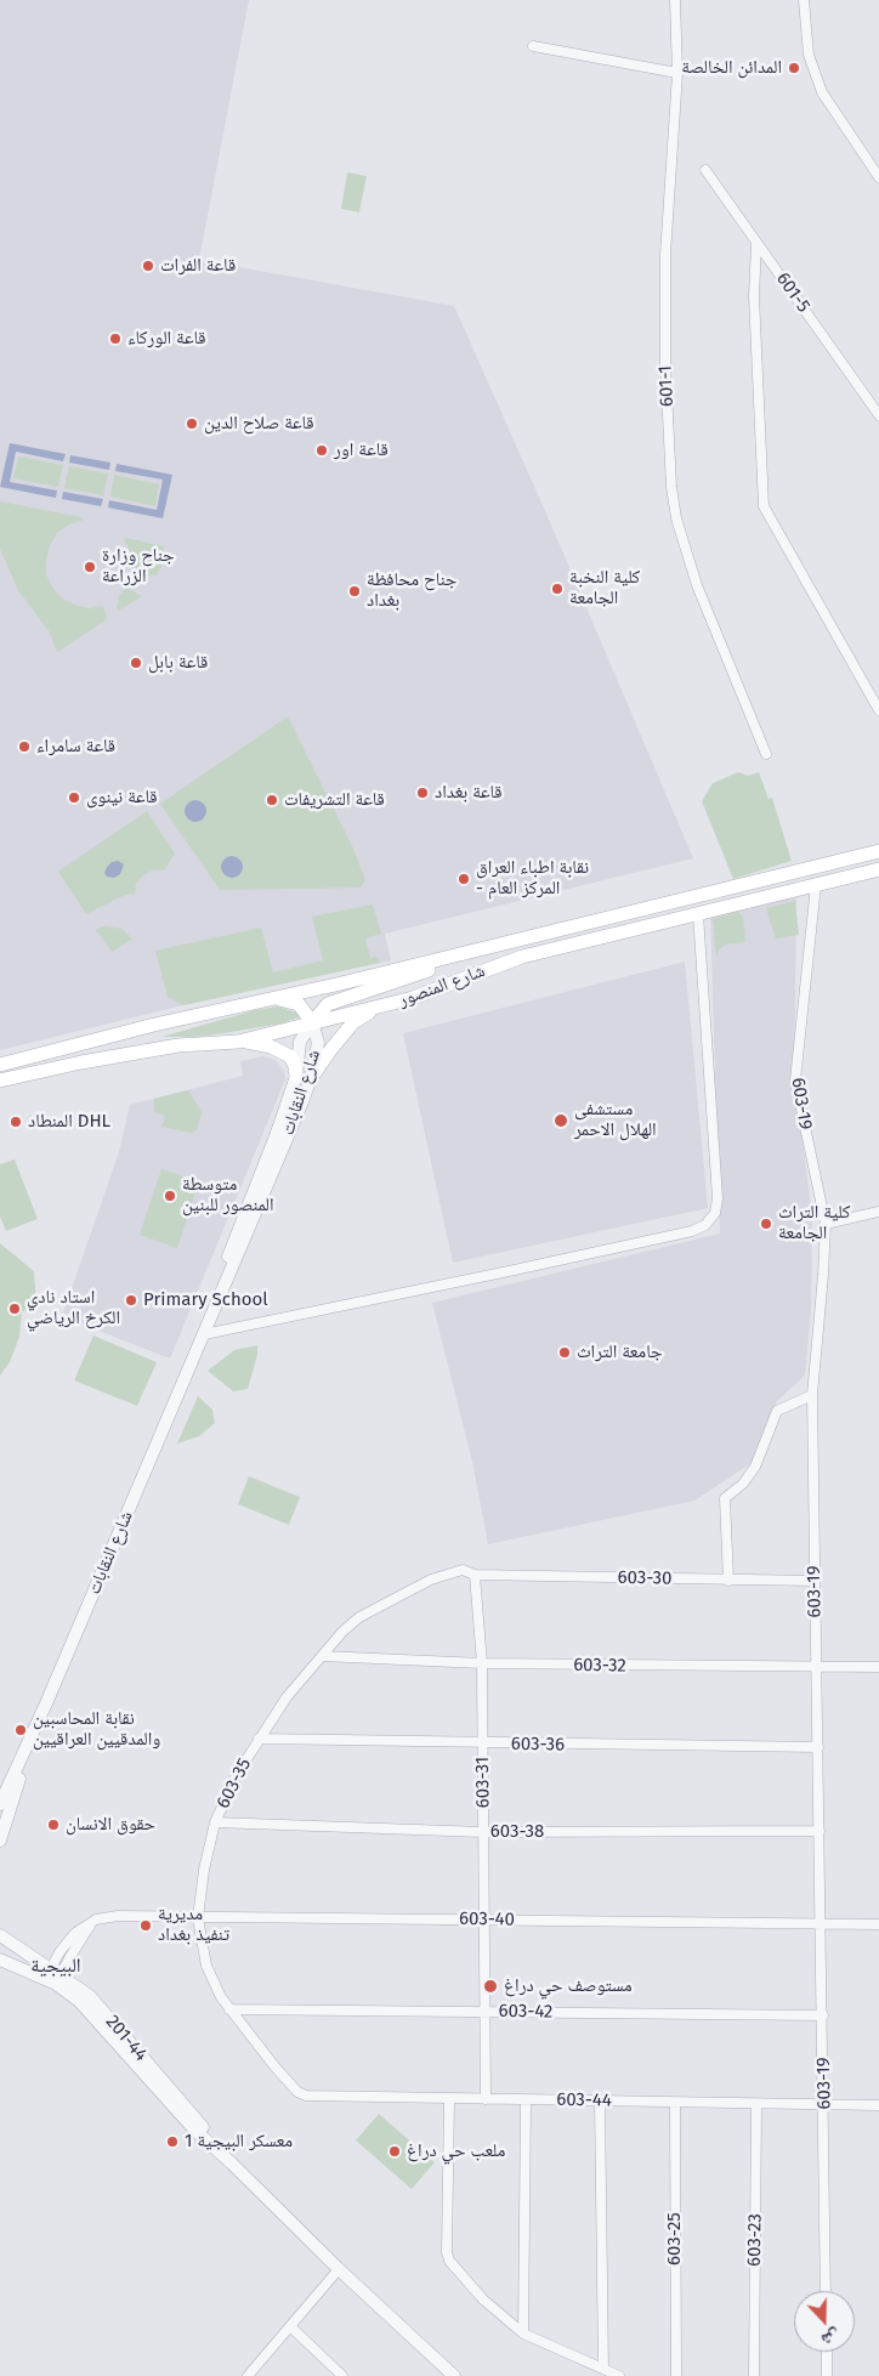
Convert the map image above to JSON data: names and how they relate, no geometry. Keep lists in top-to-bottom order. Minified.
{"streets":{"main road":["شارع المنصور"],"street":["601-5","601-1","شارع النقابات","603-19","603-30","603-32","603-36","603-31","603-35","603-38","603-40","603-42","201-44","603-44","603-25","603-23"]},"crossings":[["شارع المنصور","شارع النقابات"],["شارع المنصور","603-19"],["603-19","603-30"],["603-19","603-32"],["603-19","603-36"],["603-19","603-38"],["603-19","603-40"],["603-19","603-42"],["603-19","603-44"],["603-30","603-31"],["603-30","603-35"],["603-32","603-31"],["603-32","603-35"],["603-36","603-31"],["603-36","603-35"],["603-31","603-35"],["603-31","603-38"],["603-31","603-40"],["603-31","603-42"],["603-31","603-44"],["603-35","603-38"],["603-35","603-40"],["603-35","603-42"],["603-35","603-44"],["603-40","201-44"],["603-44","603-25"],["603-44","603-23"]],"districts":["البيجية"],"places":["المدائن الخالصة","قاعة الفرات","قاعة الوركاء","قاعة صلاح الدين","قاعة اور","جناح وزارة الزراعة","كلية النخبة الجامعة","جناح محافظة بغداد","قاعة بابل","قاعة سامراء","قاعة بغداد","قاعة نينوى","قاعة التشريفات","نقابة اطباء العراق - المركز العام","مستشفى الهلال الاحمر","المنطاد DHL","متوسطة المنصور للبنين","كلية التراث الجامعة","Primary School","استاد نادي الكرخ الرياضي","جامعة التراث","نقابة المحاسبين والمدقيين العراقيين","حقوق الانسان","مديرية تنفيذ بغداد","مستوصف حي دراغ","معسكر البيجية 1","ملعب حي دراغ"],"north":"bottom"}
